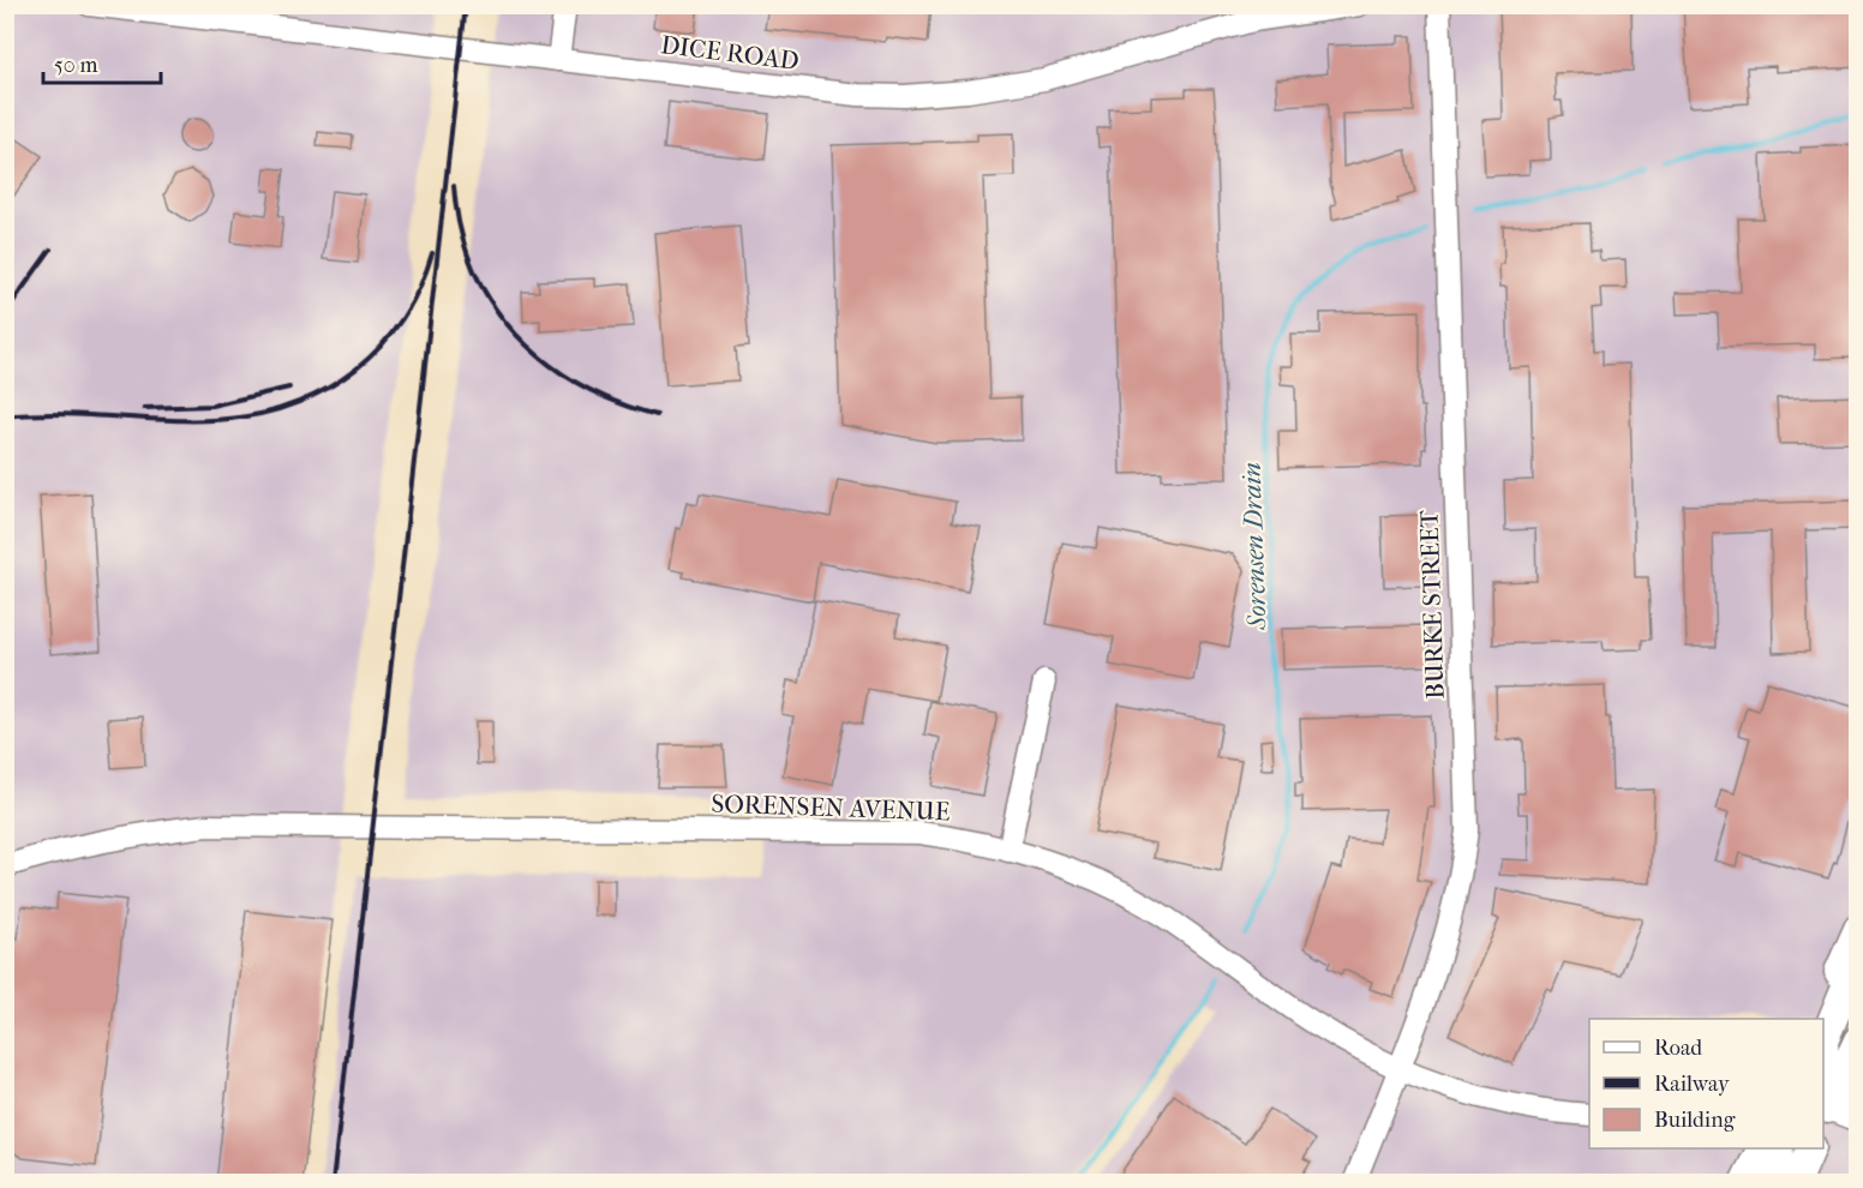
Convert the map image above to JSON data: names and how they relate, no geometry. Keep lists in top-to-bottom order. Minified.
{"streets":{"street":["DICE ROAD","BURKE STREET","SORENSEN AVENUE"]},"crossings":[["BURKE STREET","SORENSEN AVENUE"]],"water":["Sorensen Drain"],"legend":["Road","Railway","Building"],"scale_bar":"50 m"}
